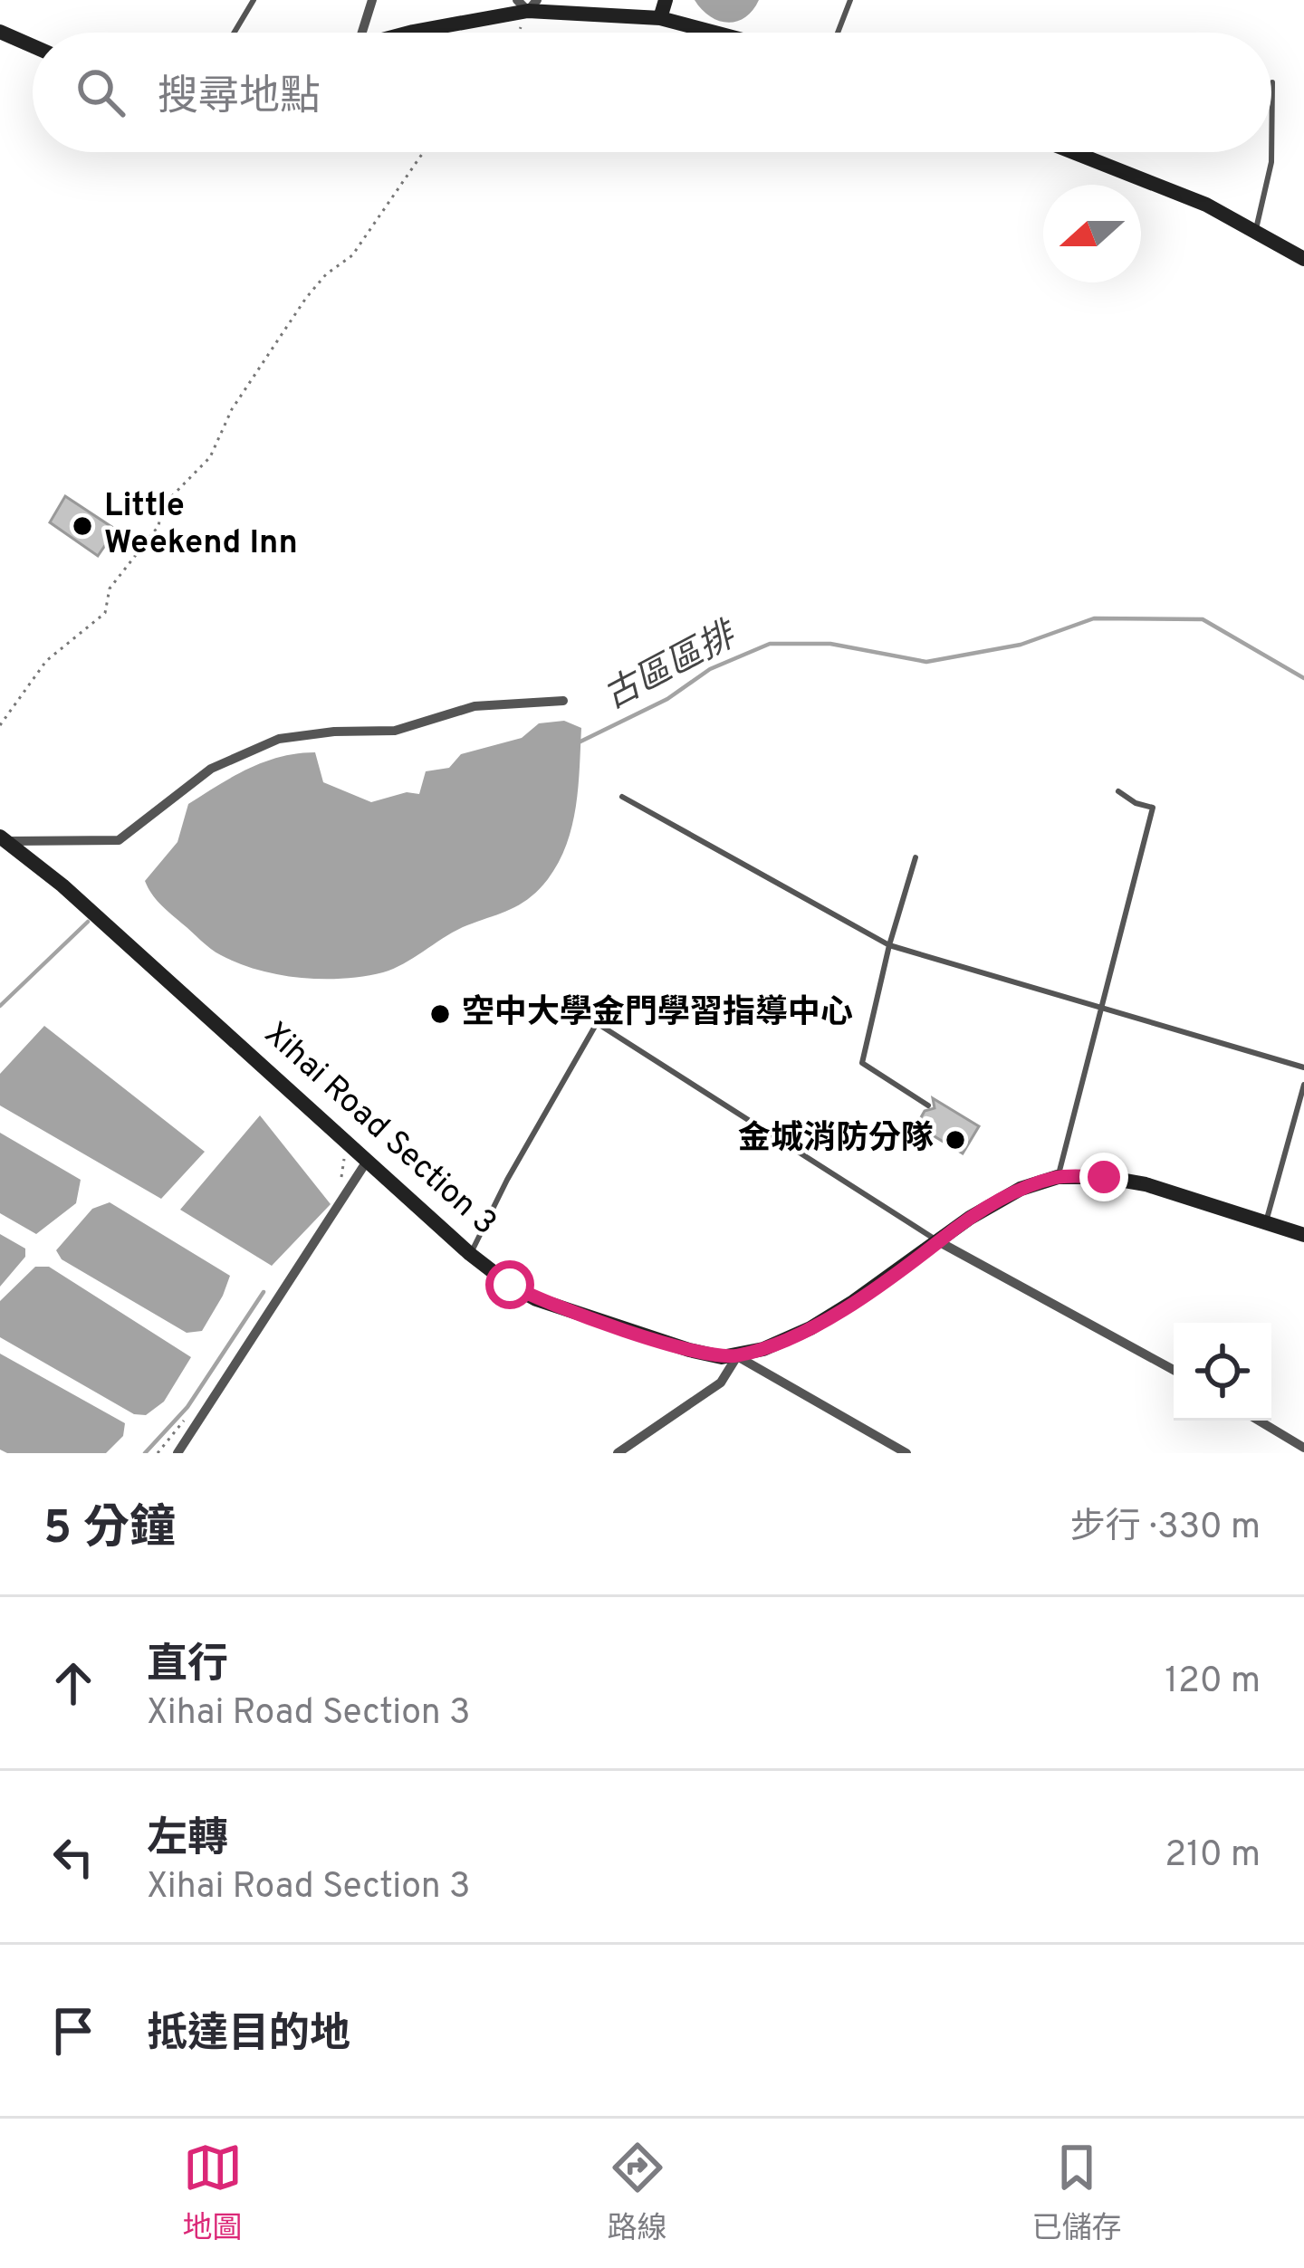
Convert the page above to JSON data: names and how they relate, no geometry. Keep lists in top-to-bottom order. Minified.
{"streets":{"main road":["Xihai Road Section 3"]},"water":["古區區排"],"places":["Little Weekend Inn","空中大學金門學習指導中心","金城消防分隊"],"north":"left","page":{"search":"搜尋地點","heading":["5 分鐘","步行 · 330 m"],"list":[["直行","Xihai Road Section 3","120 m"],["左轉","Xihai Road Section 3","210 m"],"抵達目的地"],"nav":["地圖","路線","已儲存"]}}
